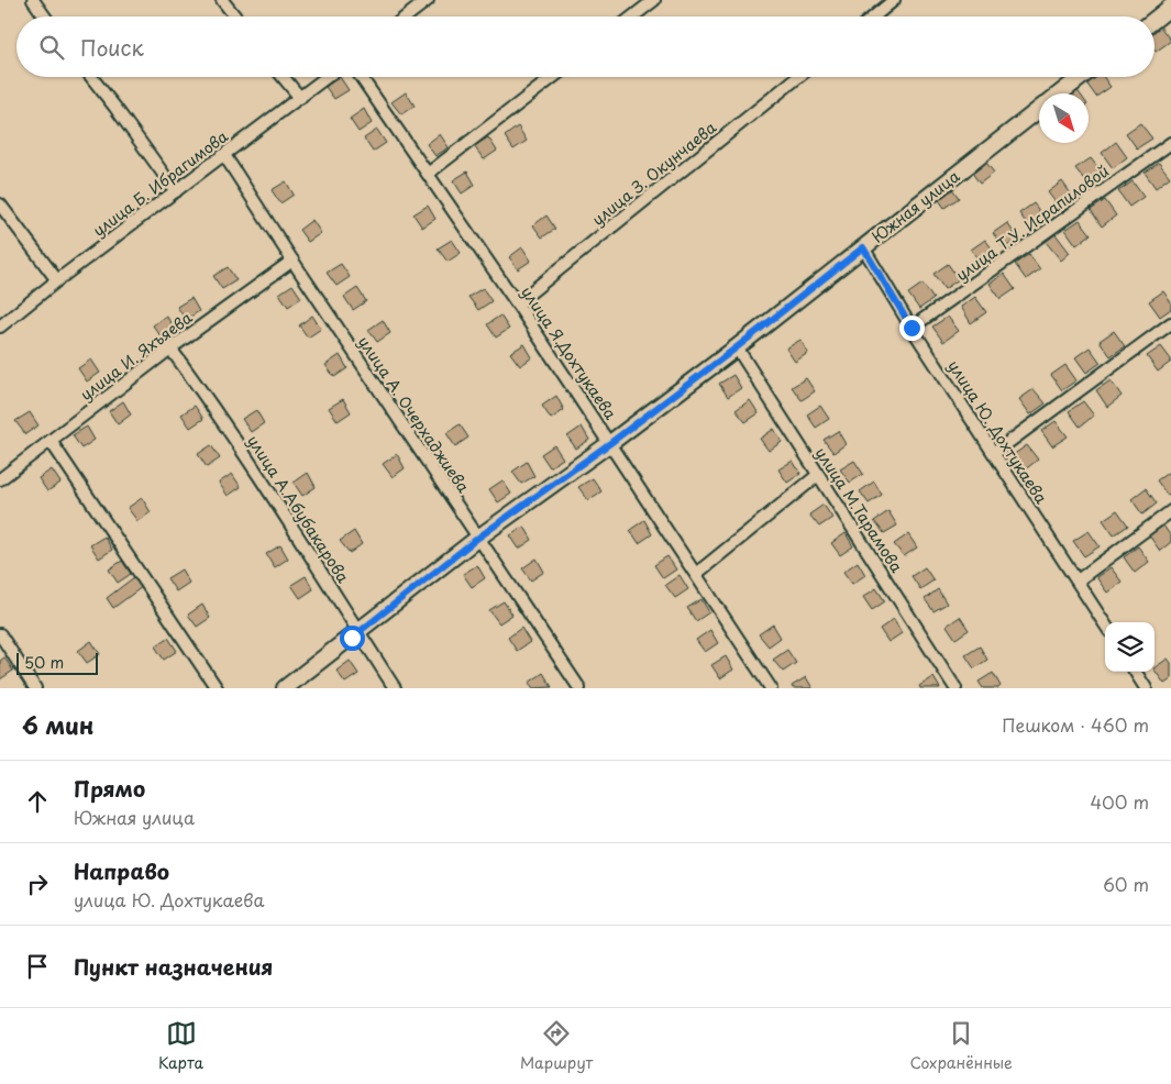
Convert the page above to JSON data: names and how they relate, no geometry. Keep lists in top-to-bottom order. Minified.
{"streets":{"main road":["Южная улица"],"street":["улица З. Окунчаева","улица Б. Ибрагимова","улица Т.У. Исрапиловой","улица Я.Дохтукаева","улица И. Яхъяева","улица А. Очерхаджиева","улица Ю. Дохтукаева","улица А.Абубакарова","улица М.Тарамова"]},"crossings":[["улица З. Окунчаева","улица Я.Дохтукаева"],["улица Б. Ибрагимова","улица А. Очерхаджиева"],["Южная улица","улица Я.Дохтукаева"],["Южная улица","улица А. Очерхаджиева"],["Южная улица","улица Ю. Дохтукаева"],["Южная улица","улица А.Абубакарова"],["Южная улица","улица М.Тарамова"],["улица Т.У. Исрапиловой","улица Ю. Дохтукаева"],["улица И. Яхъяева","улица А. Очерхаджиева"],["улица И. Яхъяева","улица А.Абубакарова"]],"scale_bar":"50 m","north":"bottom right","page":{"search":"Поиск","scale":"50 m","heading":["6 мин","Пешком · 460 m"],"list":[["Прямо","Южная улица","400 m"],["Направо","улица Ю. Дохтукаева","60 m"],"Пункт назначения"],"nav":["Карта","Маршрут","Сохранённые"]}}
